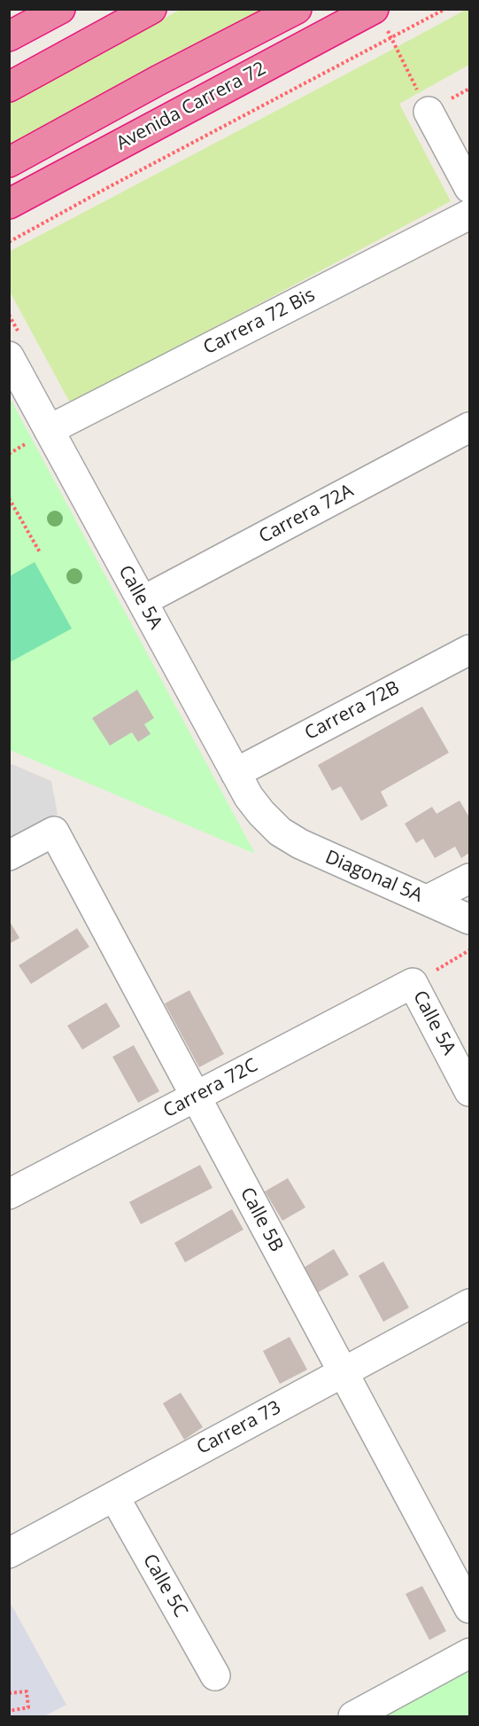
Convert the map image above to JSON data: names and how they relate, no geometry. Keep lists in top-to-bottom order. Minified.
{"streets":{"highway":["Avenida Carrera 72"],"street":["Carrera 72 Bis","Carrera 72A","Calle 5A","Carrera 72B","Diagonal 5A","Carrera 72C","Calle 5B","Carrera 73","Calle 5C"]},"crossings":[["Carrera 72 Bis","Calle 5A"],["Carrera 72A","Calle 5A"],["Calle 5A","Carrera 72B"],["Calle 5A","Diagonal 5A"],["Calle 5A","Carrera 72C"],["Carrera 72C","Calle 5B"],["Calle 5B","Carrera 73"],["Carrera 73","Calle 5C"]]}
